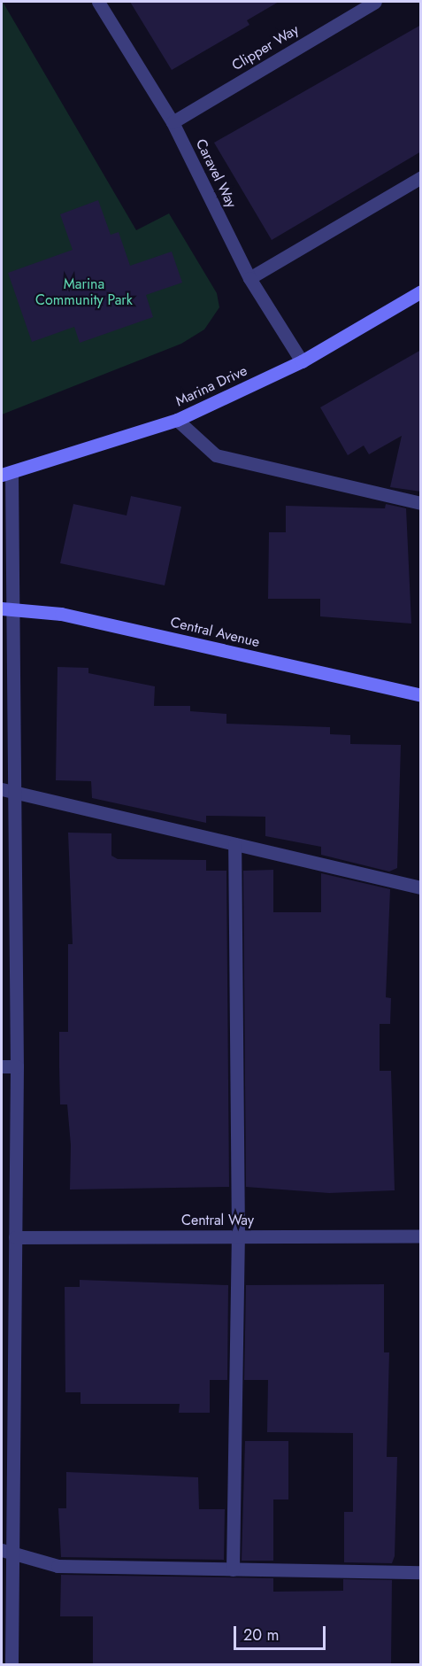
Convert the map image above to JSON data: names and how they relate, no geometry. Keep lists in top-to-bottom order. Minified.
{"streets":{"main road":["Marina Drive","Central Avenue"],"street":["Clipper Way","Caravel Way","Central Way"]},"crossings":[["Clipper Way","Caravel Way"],["Caravel Way","Marina Drive"]],"parks":["Marina Community Park"],"scale_bar":"20 m"}
